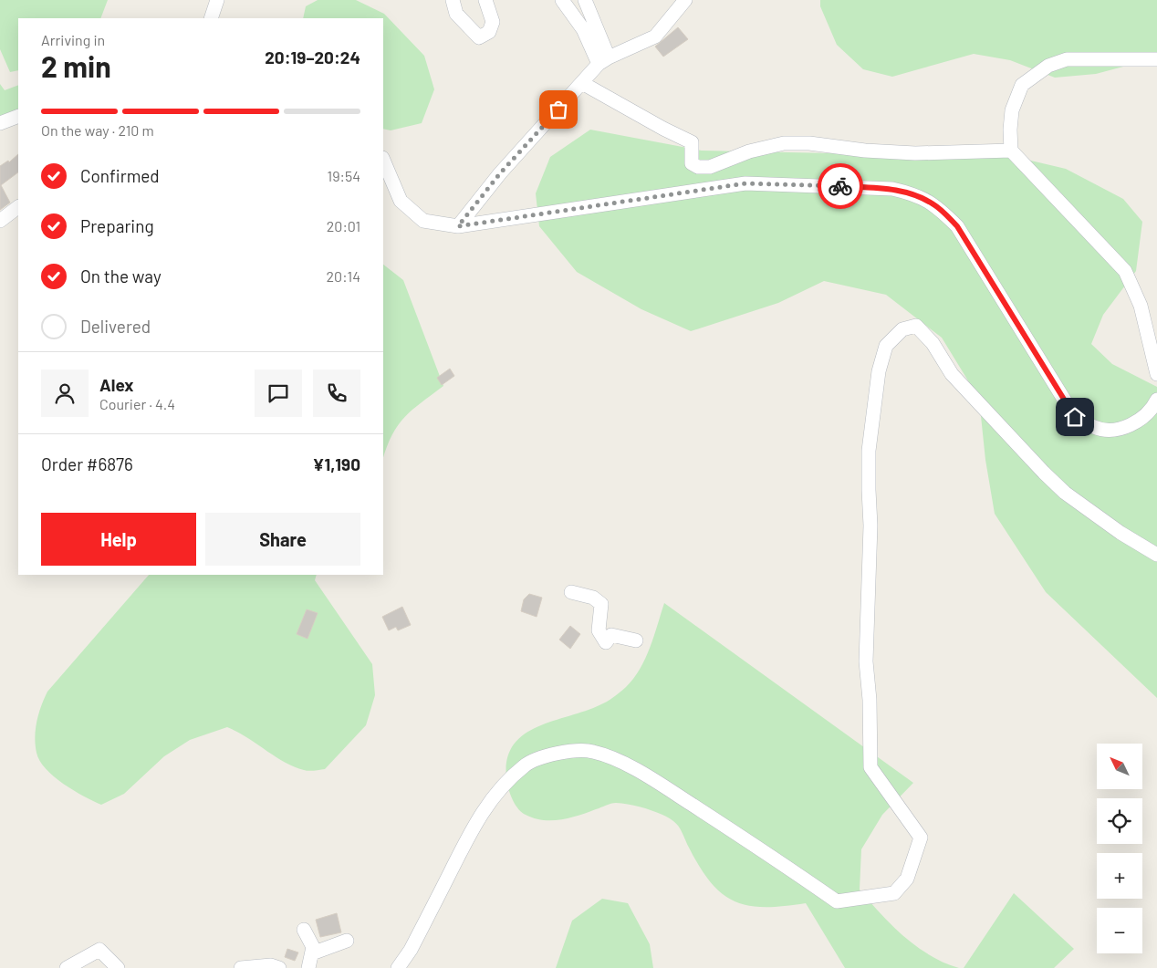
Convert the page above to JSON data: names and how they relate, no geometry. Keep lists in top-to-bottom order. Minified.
{"north":"top left","page":{"heading":["2 min","Arriving in","20:19–20:24"],"panel":["Alex","Courier · 4.4","Order #6876","¥1,190"],"bar":"On the way · 210 m","list":[["Confirmed","19:54"],["Preparing","20:01"],["On the way","20:14"],"Delivered"],"buttons":["Help","Share"],"map_buttons":["+","−"]}}
